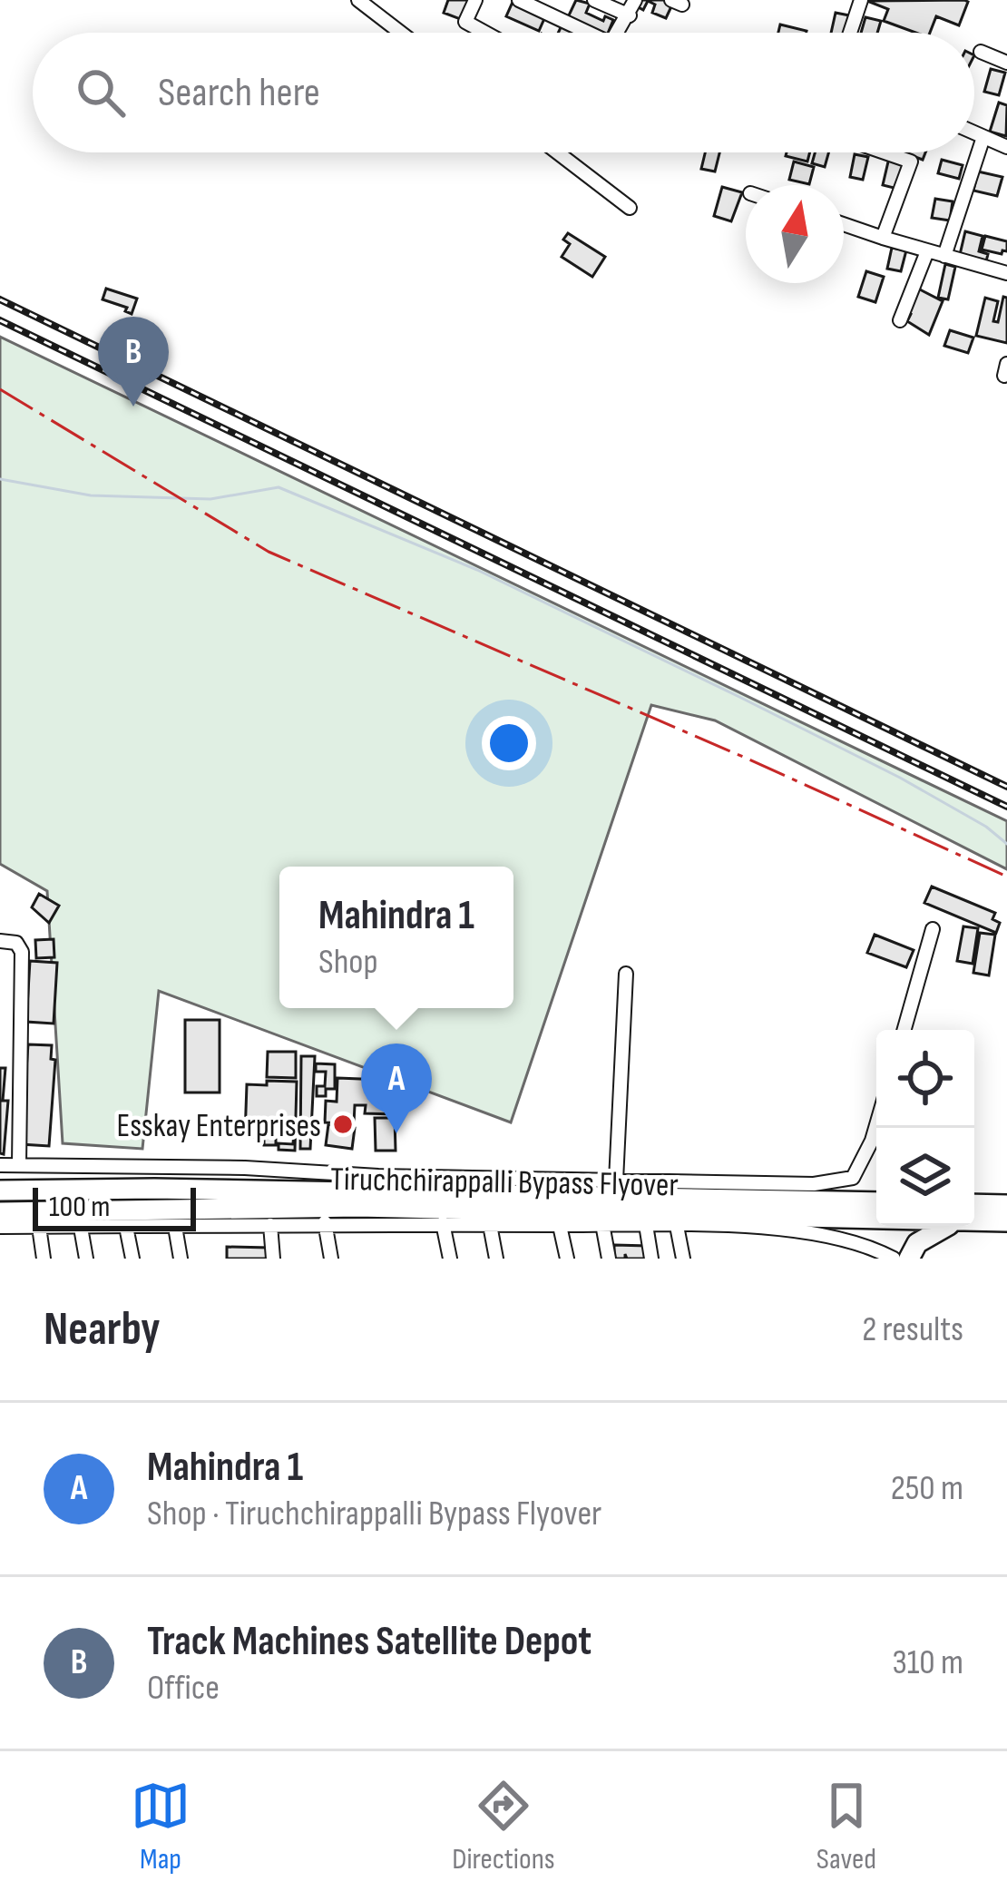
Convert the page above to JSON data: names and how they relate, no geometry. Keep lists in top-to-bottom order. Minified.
{"streets":{"highway":["Tiruchchirappalli Bypass Flyover"]},"places":["Esskay Enterprises"],"scale_bar":"100 m","north":"top","page":{"search":"Search here","pins":["B","A"],"popup":["Mahindra 1","Shop"],"scale":"100 m","heading":["Nearby","2 results"],"list":[{"mark":"A","name":"Mahindra 1","note":"Shop · Tiruchchirappalli Bypass Flyover","value":"250 m"},{"mark":"B","name":"Track Machines Satellite Depot","note":"Office","value":"310 m"}],"nav":["Map","Directions","Saved"]}}
